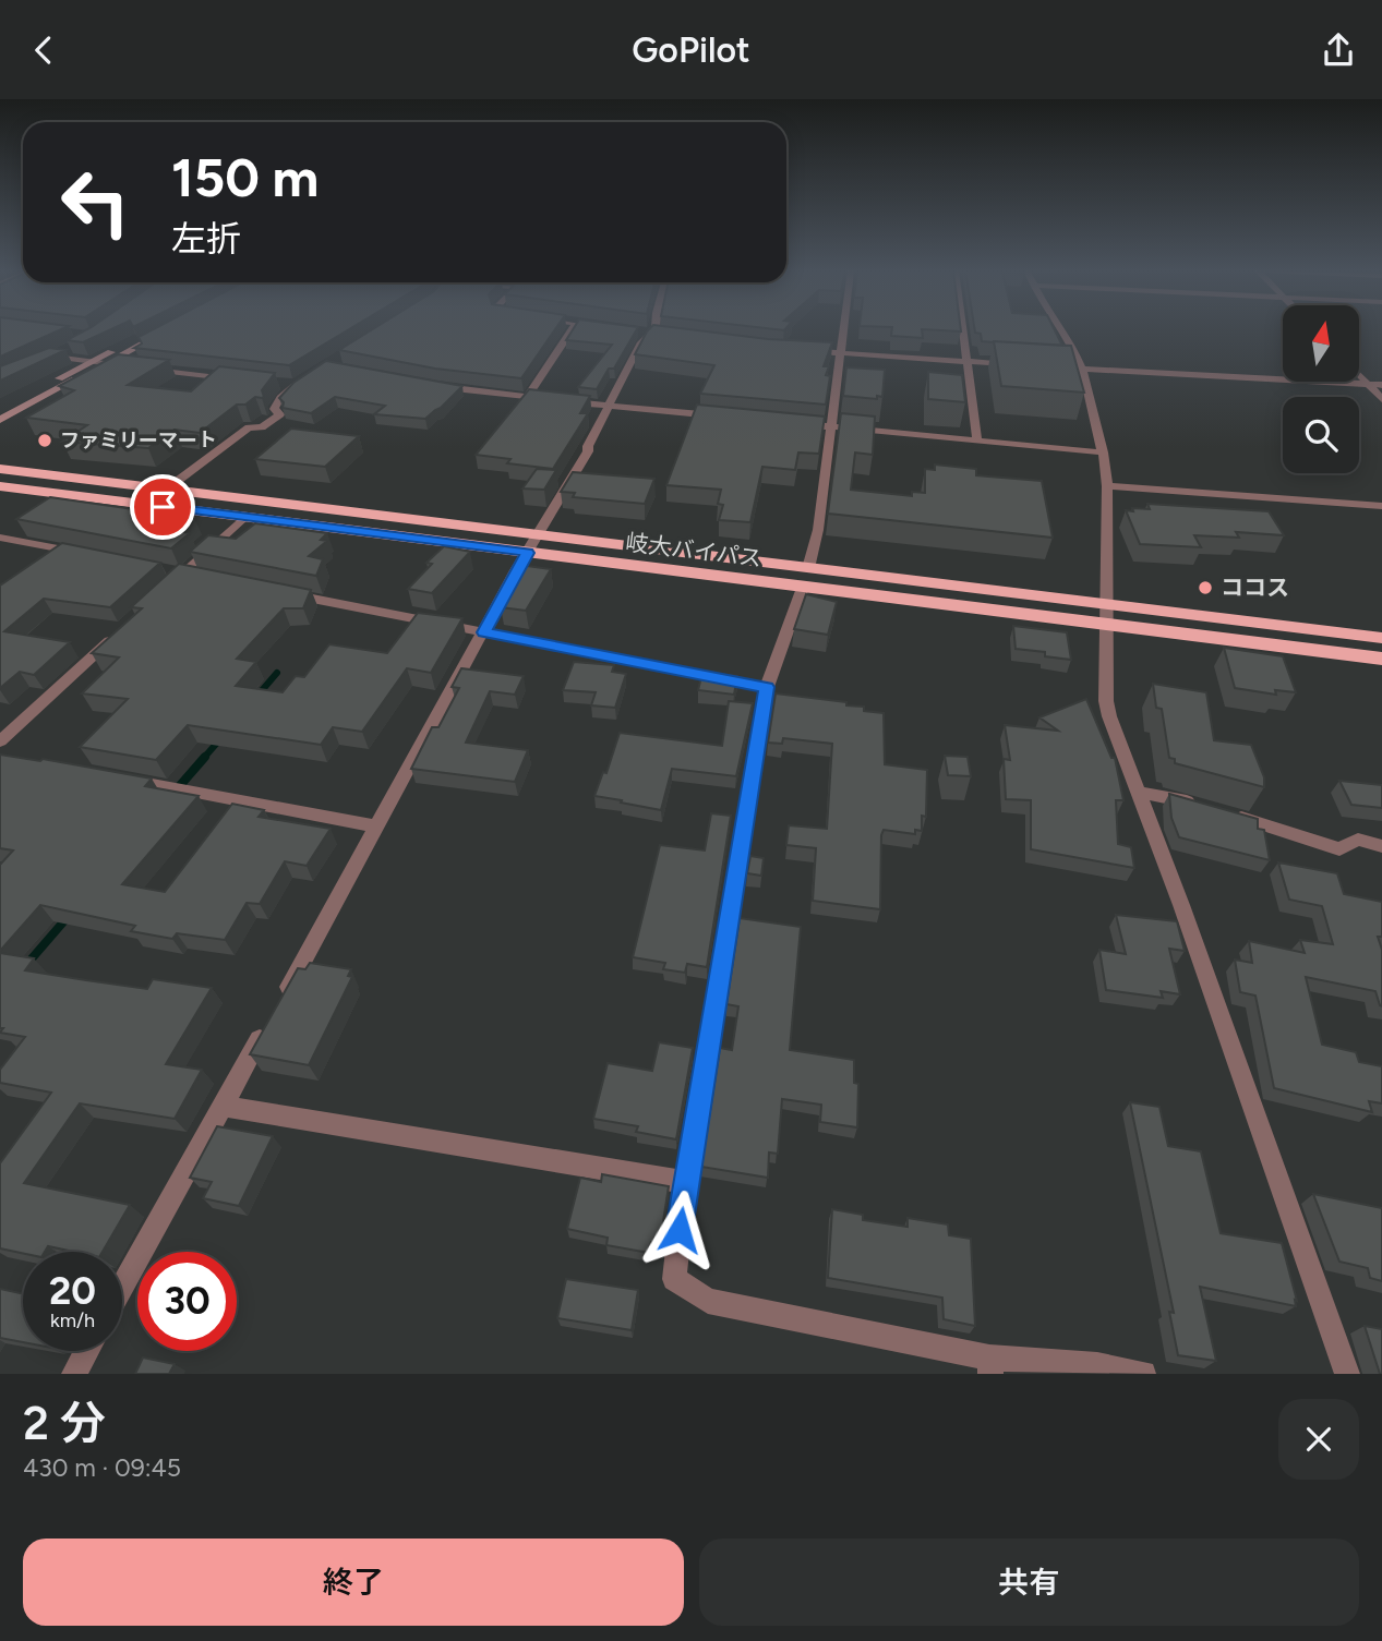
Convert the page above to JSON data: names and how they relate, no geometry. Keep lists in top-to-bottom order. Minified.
{"streets":{"highway":["岐大バイパス"]},"places":["ファミリーマート","ココス"],"north":"top","page":{"header":"GoPilot","turn":["150 m","左折"],"speed":"20 km/h","limit":"30","heading":["2 分","430 m · 09:45"],"buttons":["終了","共有"]}}
